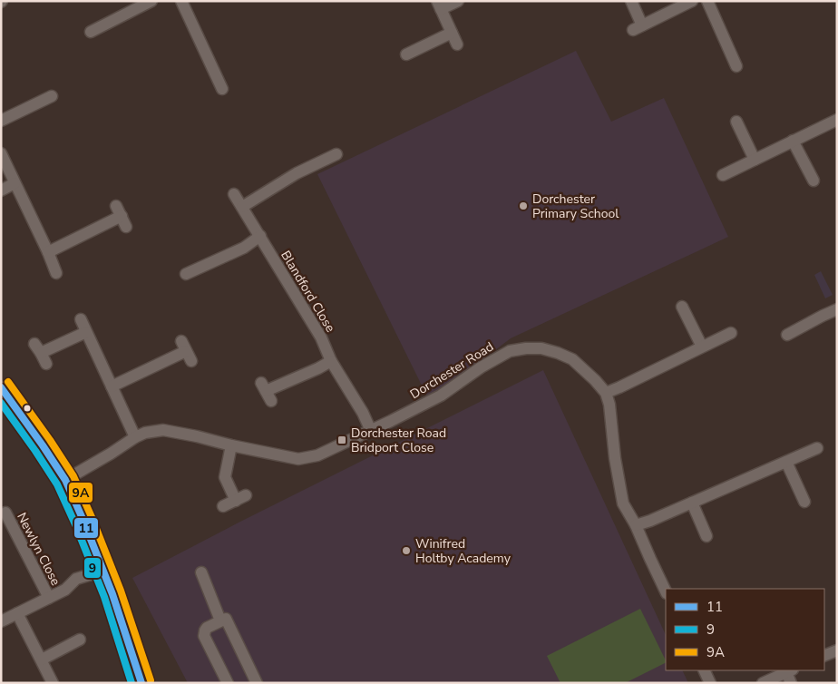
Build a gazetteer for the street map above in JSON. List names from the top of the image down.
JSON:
{
  "streets": {
    "street": ["Blandford Close", "Dorchester Road", "Newlyn Close"]
  },
  "crossings": [
    ["Blandford Close", "Dorchester Road"]
  ],
  "places": {
    "other": ["Dorchester Primary School", "Winifred Holtby Academy"],
    "transit": ["Dorchester Road Bridport Close"]
  },
  "lines": ["transit line 9A", "transit line 11", "transit line 9"],
  "legend": ["11", "9", "9A"]
}
